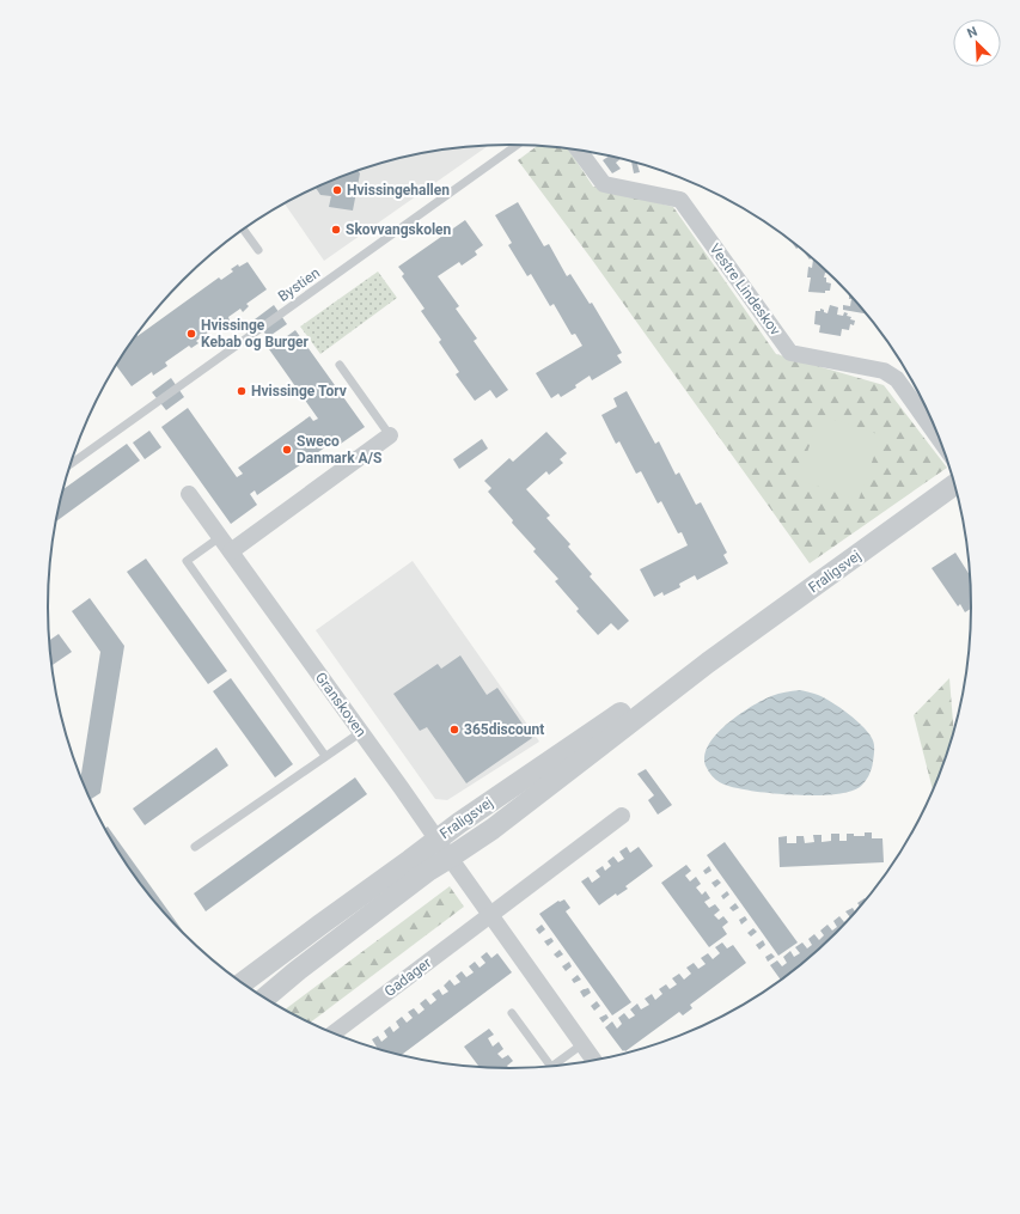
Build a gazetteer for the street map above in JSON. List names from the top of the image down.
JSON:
{
  "streets": {
    "street": [
      "Vestre Lindeskov",
      "Fraligsvej",
      "Granskoven",
      "Gadager"
    ],
    "lane": ["Bystien"]
  },
  "crossings": [
    ["Fraligsvej", "Granskoven"]
  ],
  "places": [
    "Hvissingehallen",
    "Skovvangskolen",
    "Hvissinge Kebab og Burger",
    "Hvissinge Torv",
    "Sweco Danmark A/S",
    "365discount"
  ],
  "north": "top left"
}
